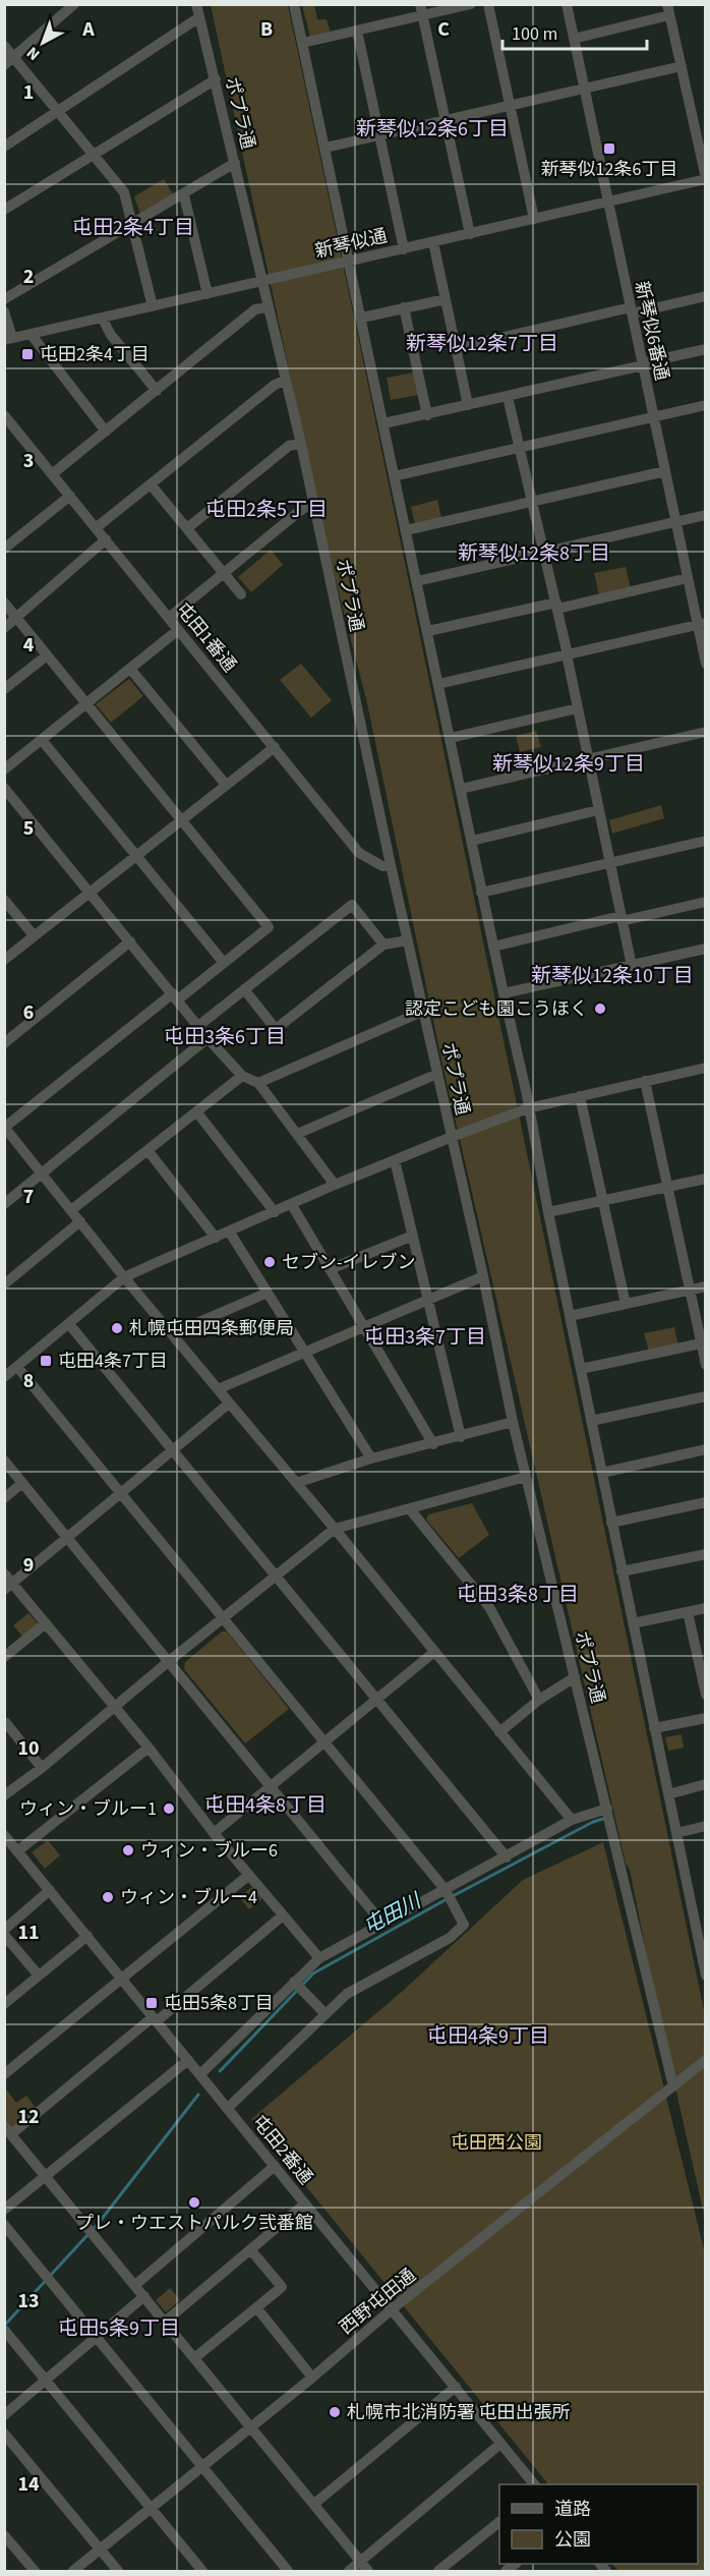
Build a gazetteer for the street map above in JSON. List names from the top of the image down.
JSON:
{
  "streets": {
    "street": [
      "ポプラ通",
      "新琴似通",
      "新琴似6番通",
      "屯田1番通",
      "屯田2番通",
      "西野屯田通"
    ]
  },
  "crossings": [
    ["ポプラ通", "新琴似通"],
    ["ポプラ通", "屯田1番通"],
    ["ポプラ通", "西野屯田通"],
    ["新琴似通", "新琴似6番通"],
    ["屯田2番通", "西野屯田通"]
  ],
  "districts": [
    "新琴似12条6丁目",
    "屯田2条4丁目",
    "新琴似12条7丁目",
    "屯田2条5丁目",
    "新琴似12条8丁目",
    "新琴似12条9丁目",
    "新琴似12条10丁目",
    "屯田3条6丁目",
    "屯田3条7丁目",
    "屯田3条8丁目",
    "屯田4条8丁目",
    "屯田4条9丁目",
    "屯田5条9丁目"
  ],
  "water": ["屯田川"],
  "parks": ["屯田西公園"],
  "places": {
    "transit": [
      "新琴似12条6丁目",
      "屯田2条4丁目",
      "屯田4条7丁目",
      "屯田5条8丁目"
    ],
    "other": [
      "認定こども園こうほく",
      "セブン-イレブン",
      "札幌屯田四条郵便局",
      "ウィン・ブルー1",
      "ウィン・ブルー6",
      "ウィン・ブルー4",
      "プレ・ウエストパルク弐番館",
      "札幌市北消防署 屯田出張所"
    ]
  },
  "legend": ["道路", "公園"],
  "scale_bar": "100 m",
  "north": "bottom left",
  "grid": {
    "columns": ["A", "B", "C"],
    "rows": [
      "1",
      "2",
      "3",
      "4",
      "5",
      "6",
      "7",
      "8",
      "9",
      "10",
      "11",
      "12",
      "13",
      "14"
    ]
  }
}
